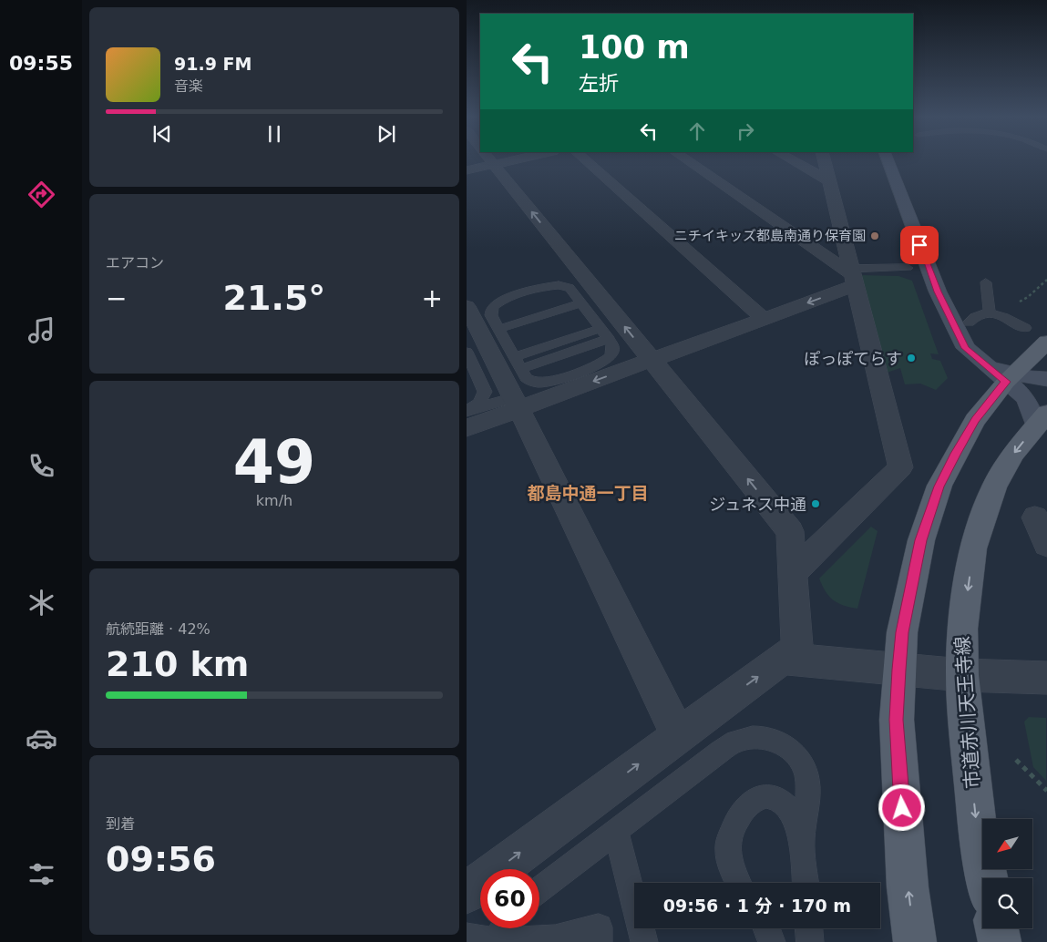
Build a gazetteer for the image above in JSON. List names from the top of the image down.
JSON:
{
  "streets": {
    "main road": ["市道赤川天王寺線"]
  },
  "districts": ["都島中通一丁目"],
  "places": ["ニチイキッズ都島南通り保育園", "ぽっぽてらす", "ジュネス中通"],
  "north": "bottom left",
  "page": {
    "tabs": "09:55",
    "turn": ["100 m", "左折"],
    "song": ["91.9 FM", "音楽"],
    "tile": [
      "エアコン",
      ["49", "km/h"],
      ["航続距離 · 42%", "210 km"],
      ["到着", "09:56"]
    ],
    "heat": ["−", "21.5°", "+"],
    "limit": "60",
    "trip": "09:56 · 1 分 · 170 m"
  }
}
